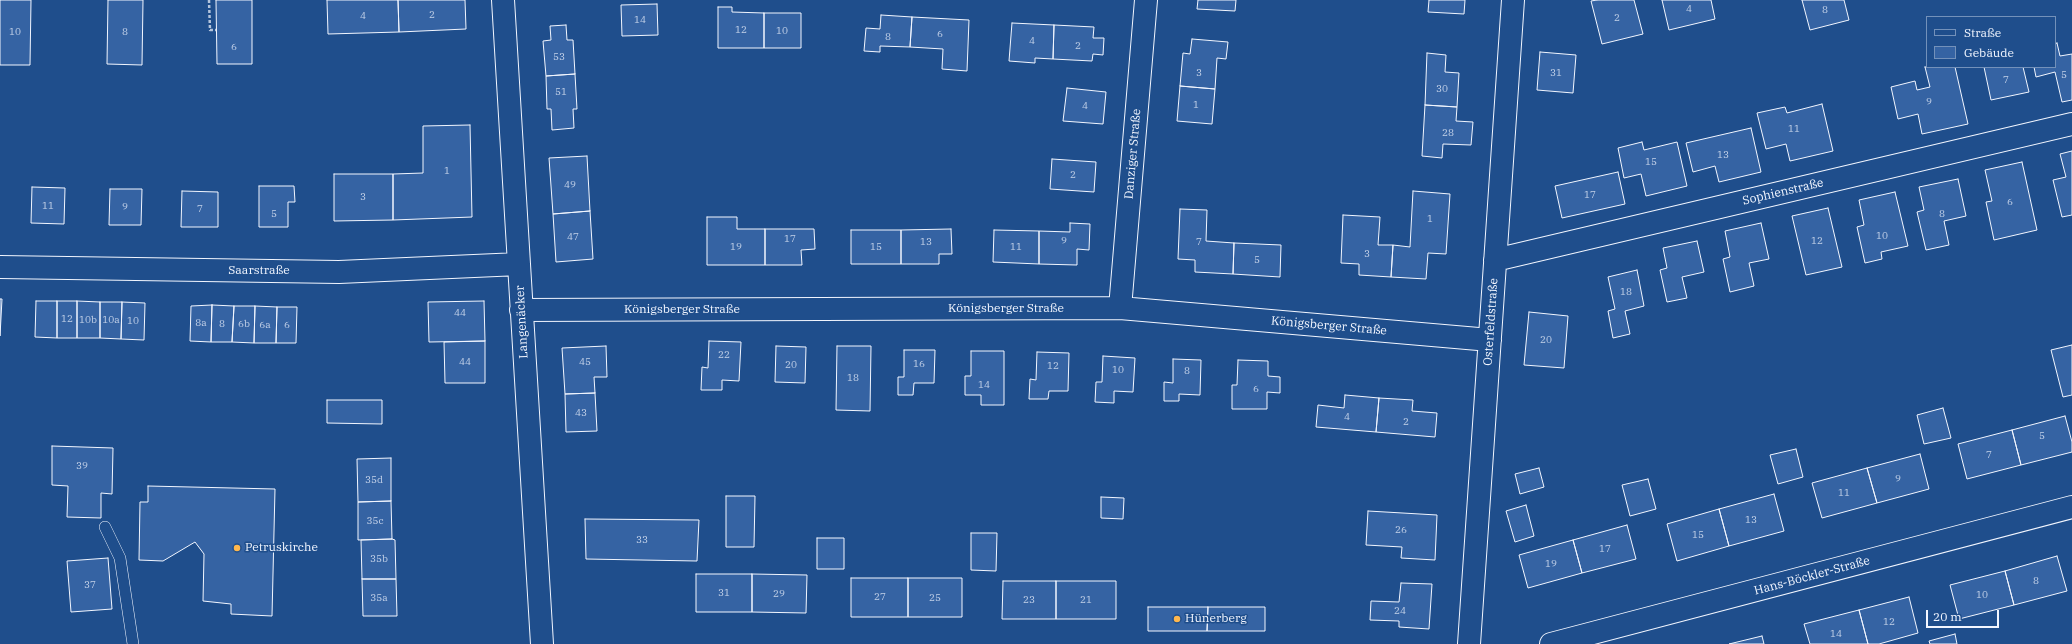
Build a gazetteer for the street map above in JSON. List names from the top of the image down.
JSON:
{
  "streets": {
    "street": [
      "Danziger Straße",
      "Sophienstraße",
      "Saarstraße",
      "Königsberger Straße",
      "Langenäcker",
      "Osterfeldstraße",
      "Hans-Böckler-Straße"
    ]
  },
  "crossings": [
    ["Danziger Straße", "Königsberger Straße"],
    ["Sophienstraße", "Osterfeldstraße"],
    ["Saarstraße", "Langenäcker"],
    ["Königsberger Straße", "Langenäcker"],
    ["Königsberger Straße", "Osterfeldstraße"]
  ],
  "places": ["Petruskirche", "Hünerberg"],
  "house_numbers": [
    "4",
    "8",
    "2",
    "4",
    "2",
    "14",
    "12",
    "10",
    "10",
    "8",
    "6",
    "8",
    "4",
    "2",
    "6",
    "53",
    "3",
    "31",
    "5",
    "7",
    "30",
    "51",
    "9",
    "1",
    "4",
    "11",
    "28",
    "13",
    "15",
    "1",
    "2",
    "49",
    "17",
    "3",
    "6",
    "11",
    "9",
    "7",
    "5",
    "8",
    "1",
    "10",
    "47",
    "17",
    "9",
    "12",
    "13",
    "7",
    "19",
    "15",
    "11",
    "3",
    "5",
    "18",
    "44",
    "12",
    "10b",
    "10a",
    "10",
    "8a",
    "8",
    "6b",
    "6a",
    "6",
    "20",
    "22",
    "44",
    "45",
    "16",
    "20",
    "12",
    "10",
    "8",
    "18",
    "14",
    "6",
    "43",
    "4",
    "2",
    "5",
    "7",
    "39",
    "9",
    "35d",
    "11",
    "13",
    "35c",
    "26",
    "15",
    "33",
    "17",
    "35b",
    "19",
    "8",
    "37",
    "31",
    "29",
    "10",
    "27",
    "35a",
    "25",
    "23",
    "21",
    "24",
    "12",
    "14"
  ],
  "legend": ["Straße", "Gebäude"],
  "scale_bar": "20 m"
}
